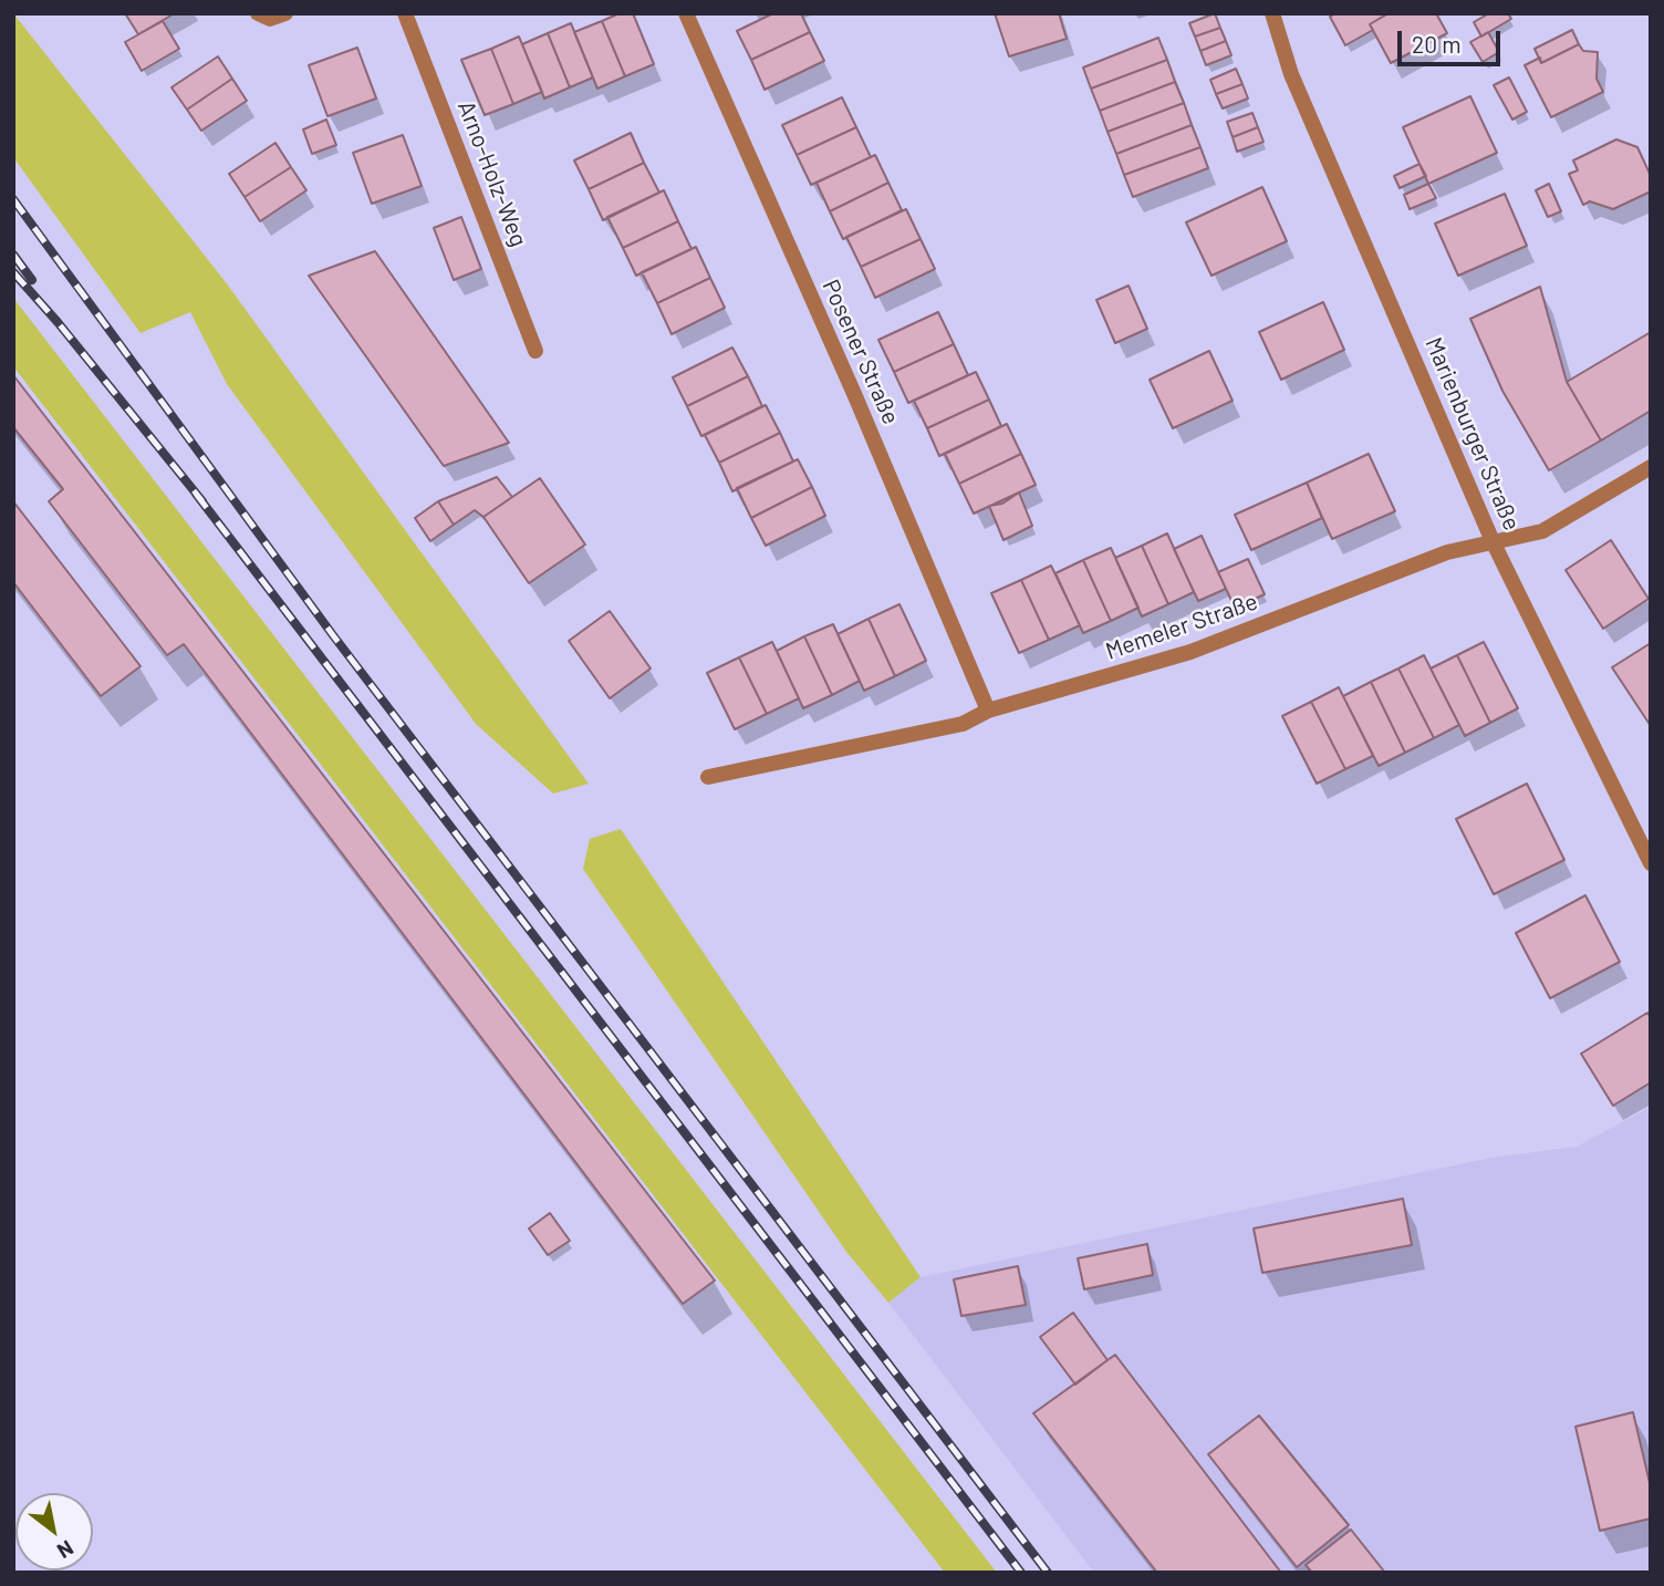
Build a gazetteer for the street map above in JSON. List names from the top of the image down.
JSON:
{
  "streets": {
    "street": [
      "Arno-Holz-Weg",
      "Posener Straße",
      "Marienburger Straße",
      "Memeler Straße"
    ]
  },
  "crossings": [
    ["Posener Straße", "Memeler Straße"],
    ["Marienburger Straße", "Memeler Straße"]
  ],
  "scale_bar": "20 m",
  "north": "bottom right"
}
